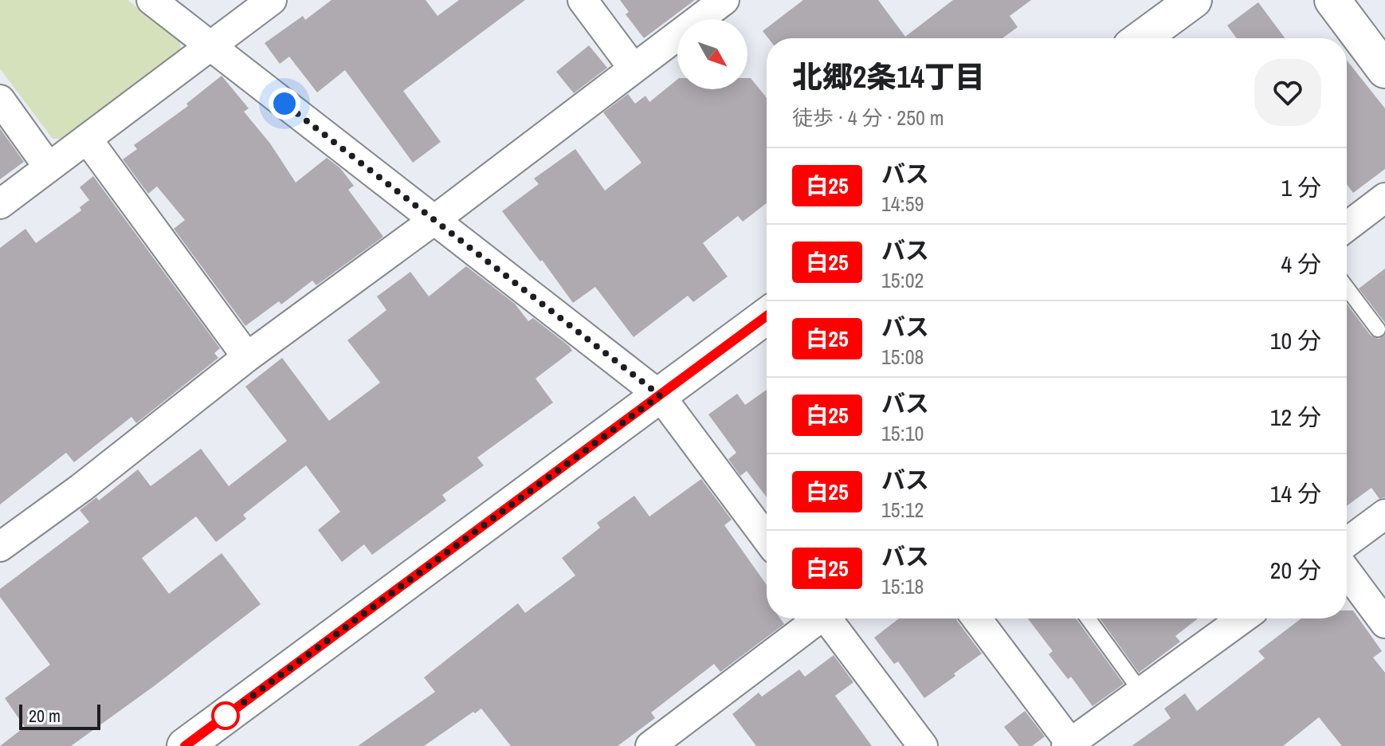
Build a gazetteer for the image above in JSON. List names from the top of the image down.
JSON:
{
  "lines": ["bus line 白25"],
  "scale_bar": "20 m",
  "north": "bottom right",
  "page": {
    "heading": ["北郷2条14丁目", "徒歩 · 4 分 · 250 m"],
    "list": [
      {
        "mark": "白25",
        "name": "バス",
        "note": "14:59",
        "value": "1 分"
      },
      {
        "mark": "白25",
        "name": "バス",
        "note": "15:02",
        "value": "4 分"
      },
      {
        "mark": "白25",
        "name": "バス",
        "note": "15:08",
        "value": "10 分"
      },
      {
        "mark": "白25",
        "name": "バス",
        "note": "15:10",
        "value": "12 分"
      },
      {
        "mark": "白25",
        "name": "バス",
        "note": "15:12",
        "value": "14 分"
      },
      {
        "mark": "白25",
        "name": "バス",
        "note": "15:18",
        "value": "20 分"
      }
    ],
    "scale": "20 m"
  }
}
